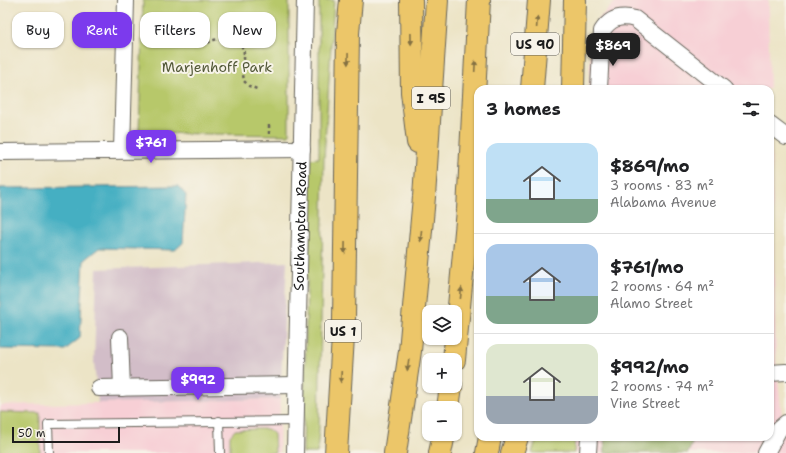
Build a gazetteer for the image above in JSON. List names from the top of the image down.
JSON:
{
  "streets": {
    "highway": ["US 90", "I 95", "US 1"],
    "street": ["Southampton Road"]
  },
  "parks": ["Marjenhoff Park"],
  "scale_bar": "50 m",
  "page": {
    "chip": [
      "Buy",
      "Rent",
      "Filters",
      "New"
    ],
    "price": ["$869", "$761", "$992"],
    "heading": "3 homes",
    "list": [
      {
        "name": "$869/mo",
        "note": "3 rooms · 83 m² · Alabama Avenue"
      },
      {
        "name": "$761/mo",
        "note": "2 rooms · 64 m² · Alamo Street"
      },
      {
        "name": "$992/mo",
        "note": "2 rooms · 74 m² · Vine Street"
      }
    ],
    "map_buttons": ["+", "−"],
    "scale": "50 m"
  }
}
